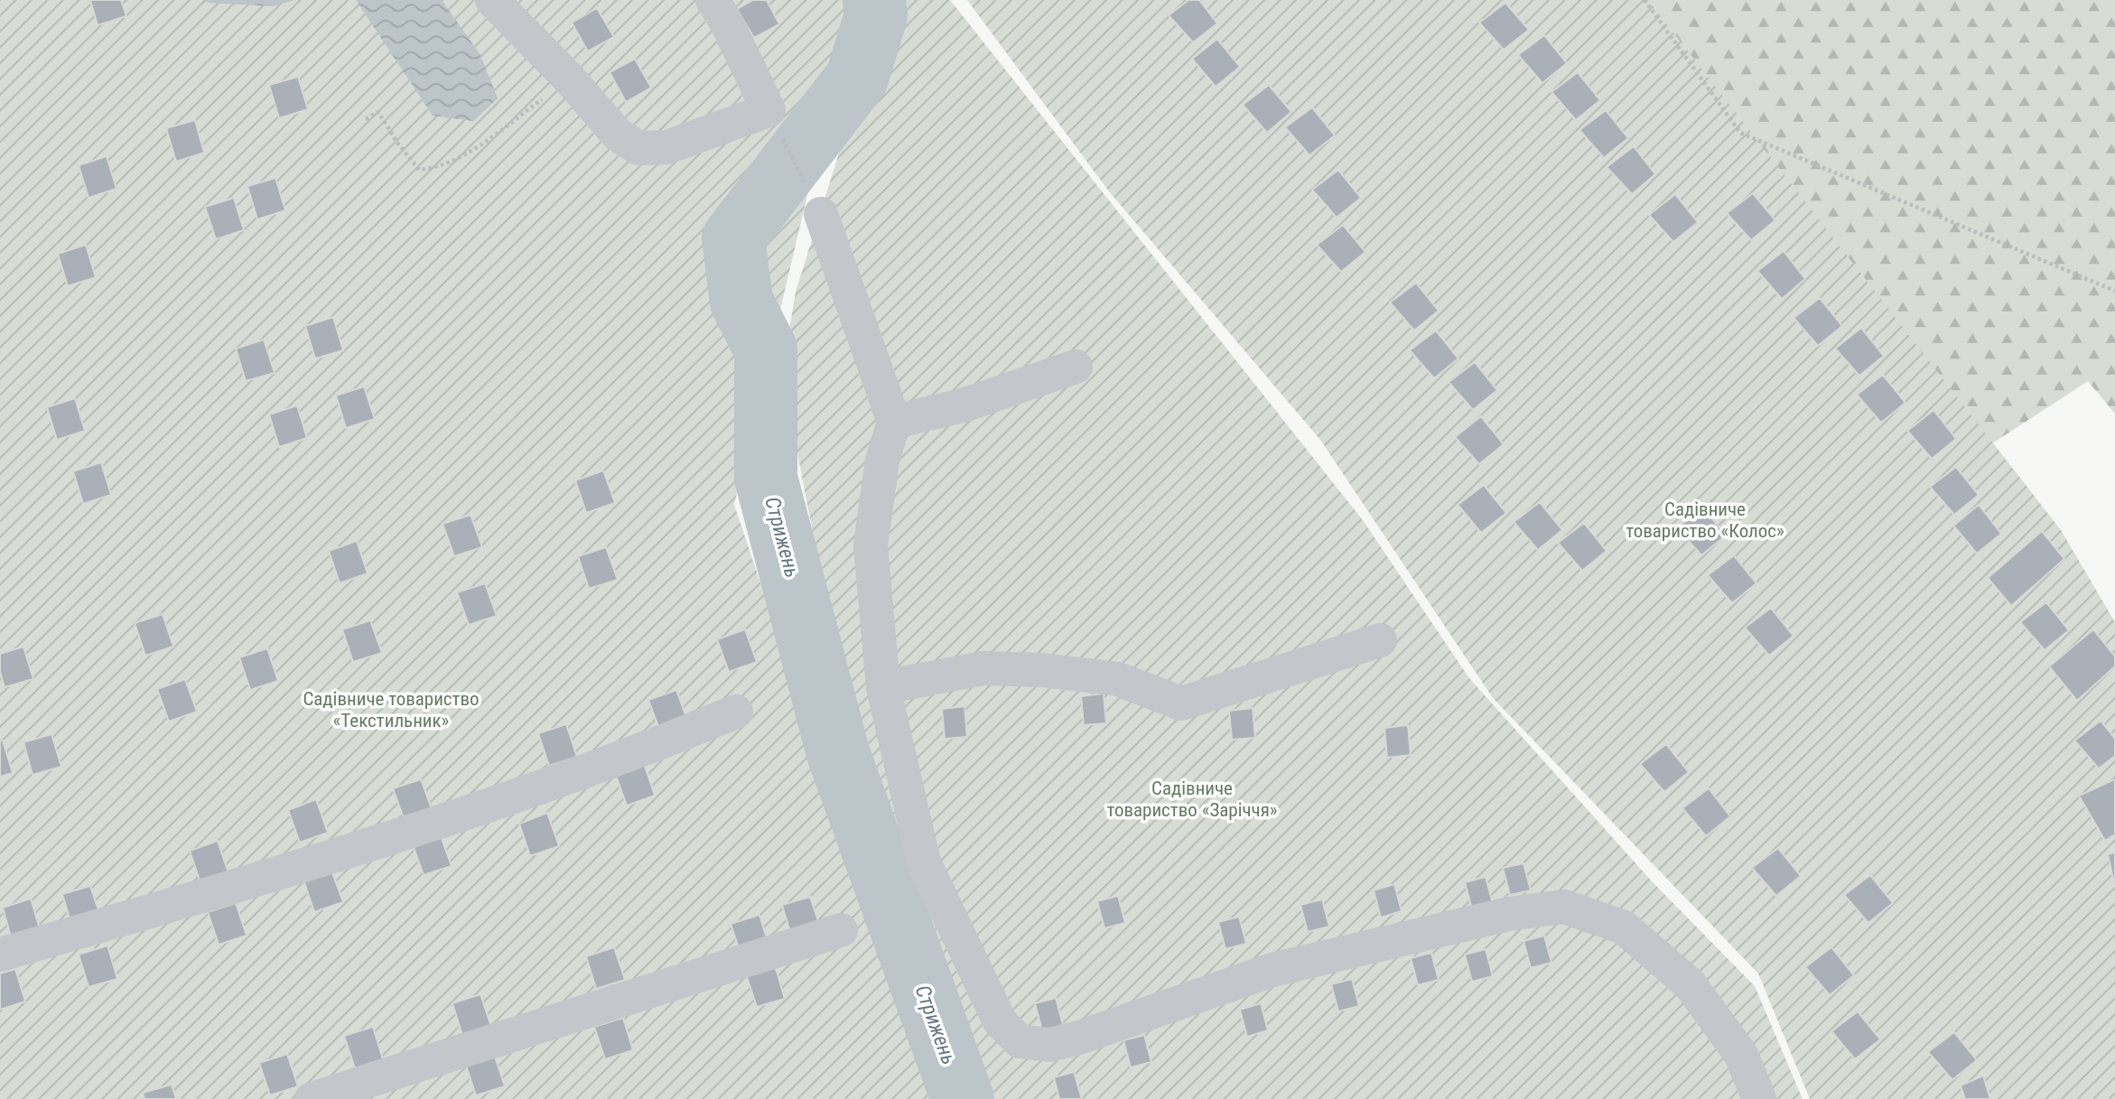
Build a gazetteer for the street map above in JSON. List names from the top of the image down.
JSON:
{
  "water": ["Стрижень"],
  "parks": ["Садівниче товариство «Колос»", "Садівниче товариство «Текстильник»", "Садівниче товариство «Заріччя»"]
}
